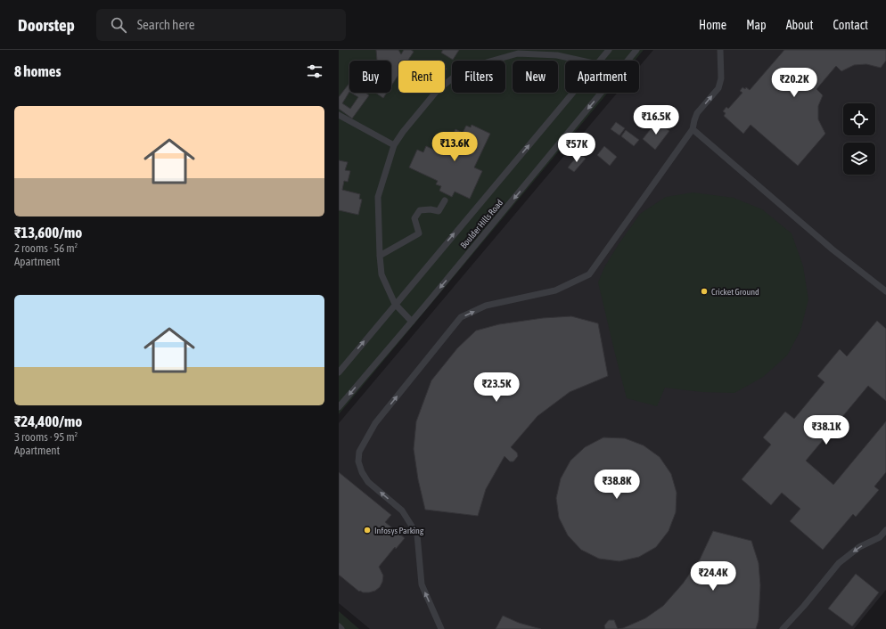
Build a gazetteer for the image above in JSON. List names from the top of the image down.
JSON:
{
  "streets": {
    "lane": ["Boulder Hills Road"]
  },
  "places": ["Cricket Ground", "Infosys Parking"],
  "page": {
    "header": "Doorstep",
    "search": "Search here",
    "nav": [
      "Home",
      "Map",
      "About",
      "Contact"
    ],
    "heading": "8 homes",
    "chip": [
      "Buy",
      "Rent",
      "Filters",
      "New",
      "Apartment"
    ],
    "price": [
      "₹20.2K",
      "₹16.5K",
      "₹13.6K",
      "₹57K",
      "₹23.5K",
      "₹38.1K",
      "₹38.8K",
      "₹24.4K"
    ],
    "list": [
      {
        "name": "₹13,600/mo",
        "note": "2 rooms · 56 m² · Apartment"
      },
      {
        "name": "₹24,400/mo",
        "note": "3 rooms · 95 m² · Apartment"
      }
    ]
  }
}
